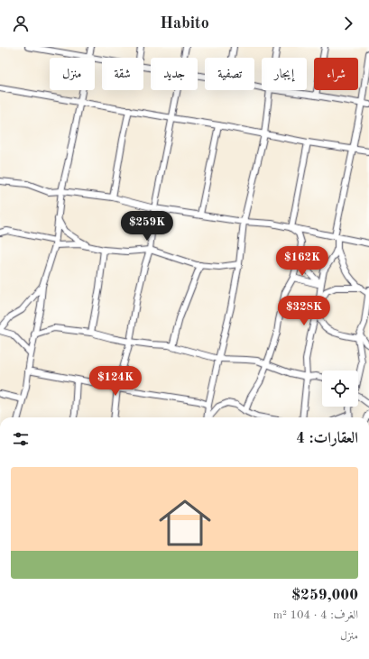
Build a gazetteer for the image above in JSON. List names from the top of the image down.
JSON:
{
  "page": {
    "header": "Habito",
    "chip": [
      "شراء",
      "إيجار",
      "تصفية",
      "جديد",
      "شقة",
      "منزل"
    ],
    "price": [
      "$259K",
      "$162K",
      "$328K",
      "$124K"
    ],
    "heading": "العقارات: 4",
    "list": [
      {
        "name": "$259,000",
        "note": "الغرف: 4 · 104 m² · منزل"
      }
    ]
  }
}
